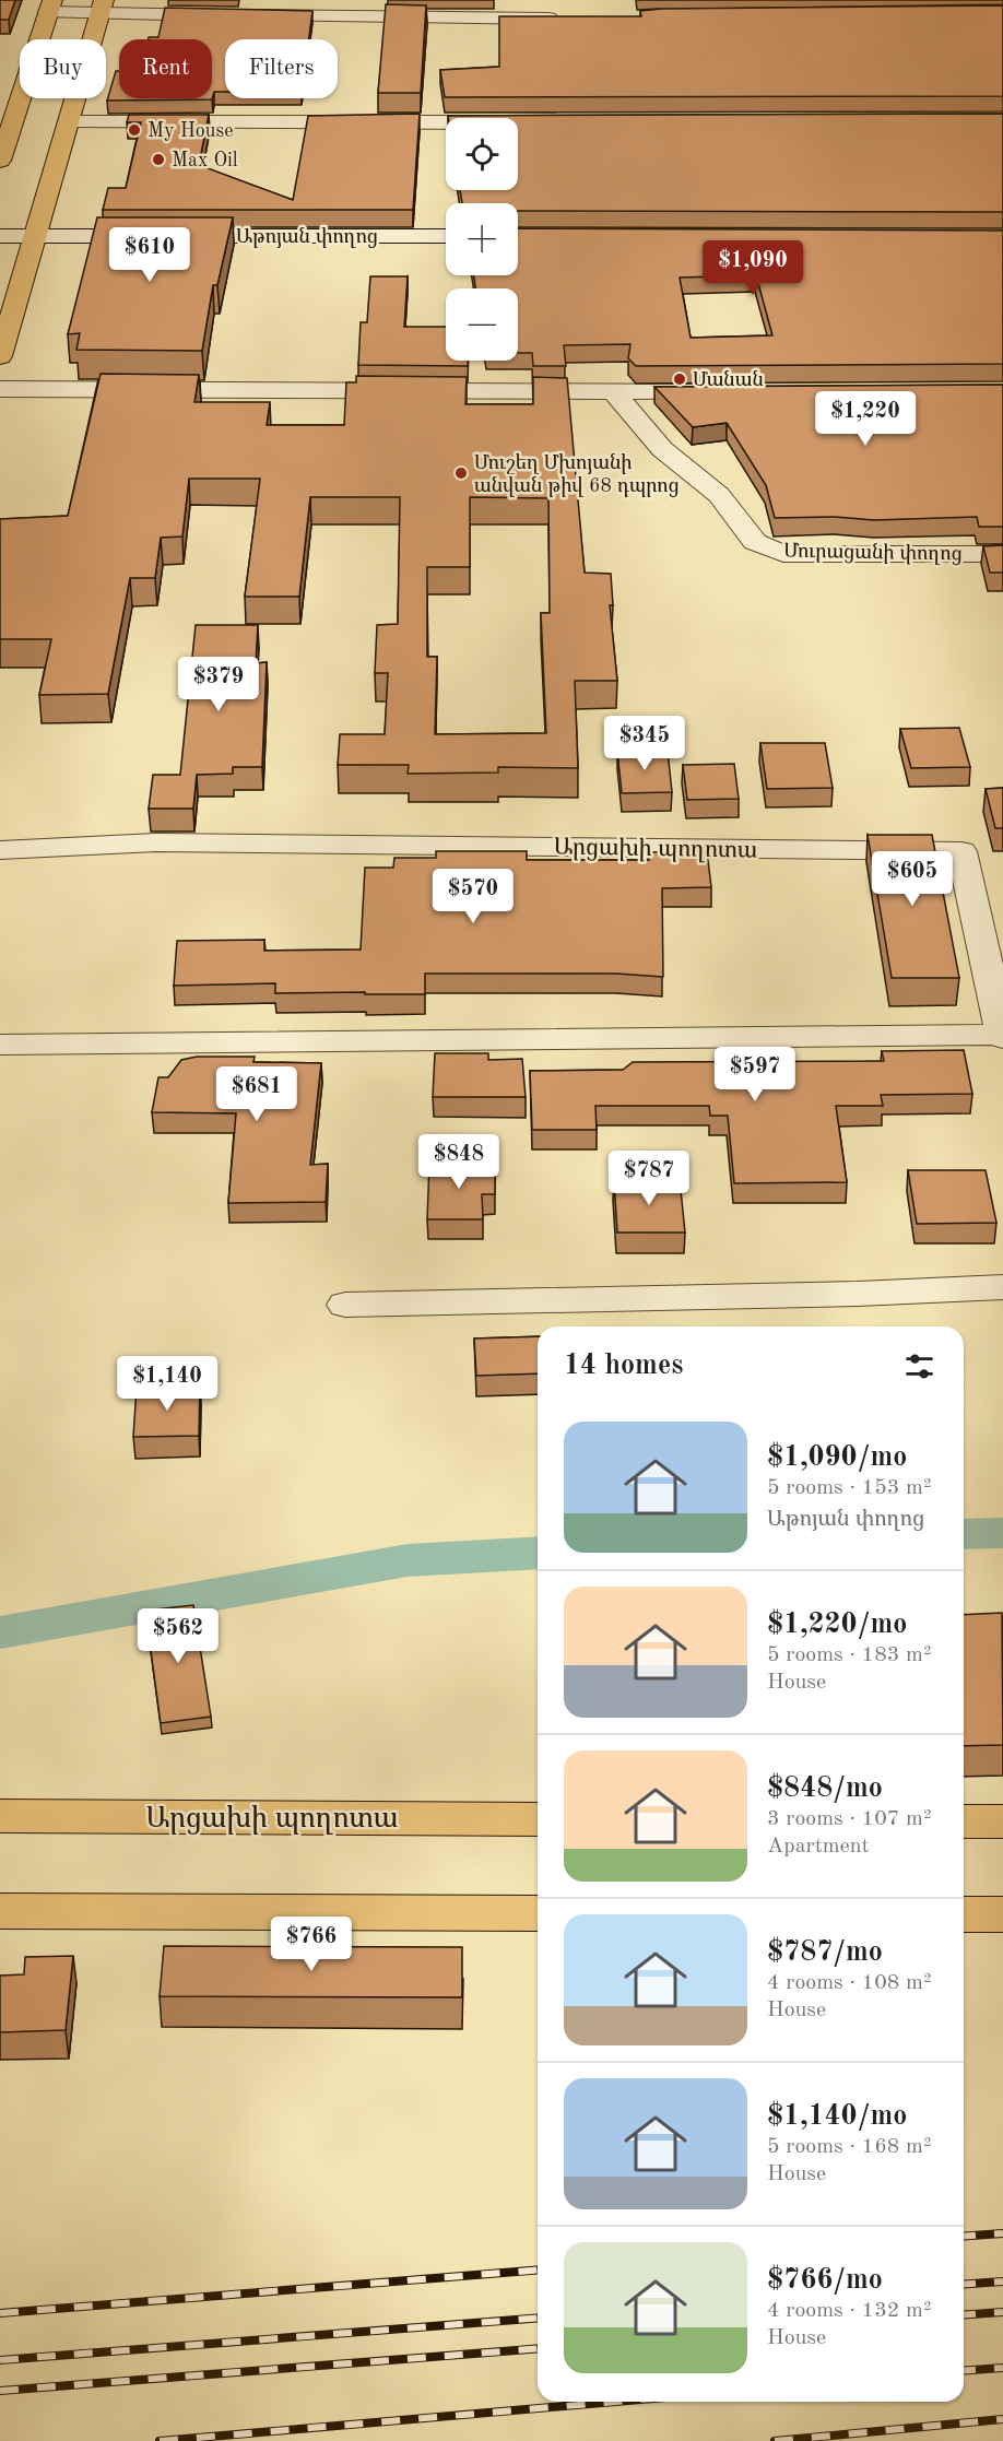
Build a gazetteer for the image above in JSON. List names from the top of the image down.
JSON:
{
  "streets": {
    "main road": ["Արցախի պողոտա"],
    "street": ["Աթոյան փողոց", "Մուրացանի փողոց"]
  },
  "places": [
    "My House",
    "Max Oil",
    "Մանան",
    "Մուշեղ Մխոյանի անվան թիվ 68 դպրոց"
  ],
  "page": {
    "chip": ["Buy", "Rent", "Filters"],
    "map_buttons": ["+", "−"],
    "price": [
      "$610",
      "$1,090",
      "$1,220",
      "$379",
      "$345",
      "$605",
      "$570",
      "$597",
      "$681",
      "$848",
      "$787",
      "$1,140",
      "$562",
      "$766"
    ],
    "heading": "14 homes",
    "list": [
      {
        "name": "$1,090/mo",
        "note": "5 rooms · 153 m² · Աթոյան փողոց"
      },
      {
        "name": "$1,220/mo",
        "note": "5 rooms · 183 m² · House"
      },
      {
        "name": "$848/mo",
        "note": "3 rooms · 107 m² · Apartment"
      },
      {
        "name": "$787/mo",
        "note": "4 rooms · 108 m² · House"
      },
      {
        "name": "$1,140/mo",
        "note": "5 rooms · 168 m² · House"
      },
      {
        "name": "$766/mo",
        "note": "4 rooms · 132 m² · House"
      }
    ]
  }
}
